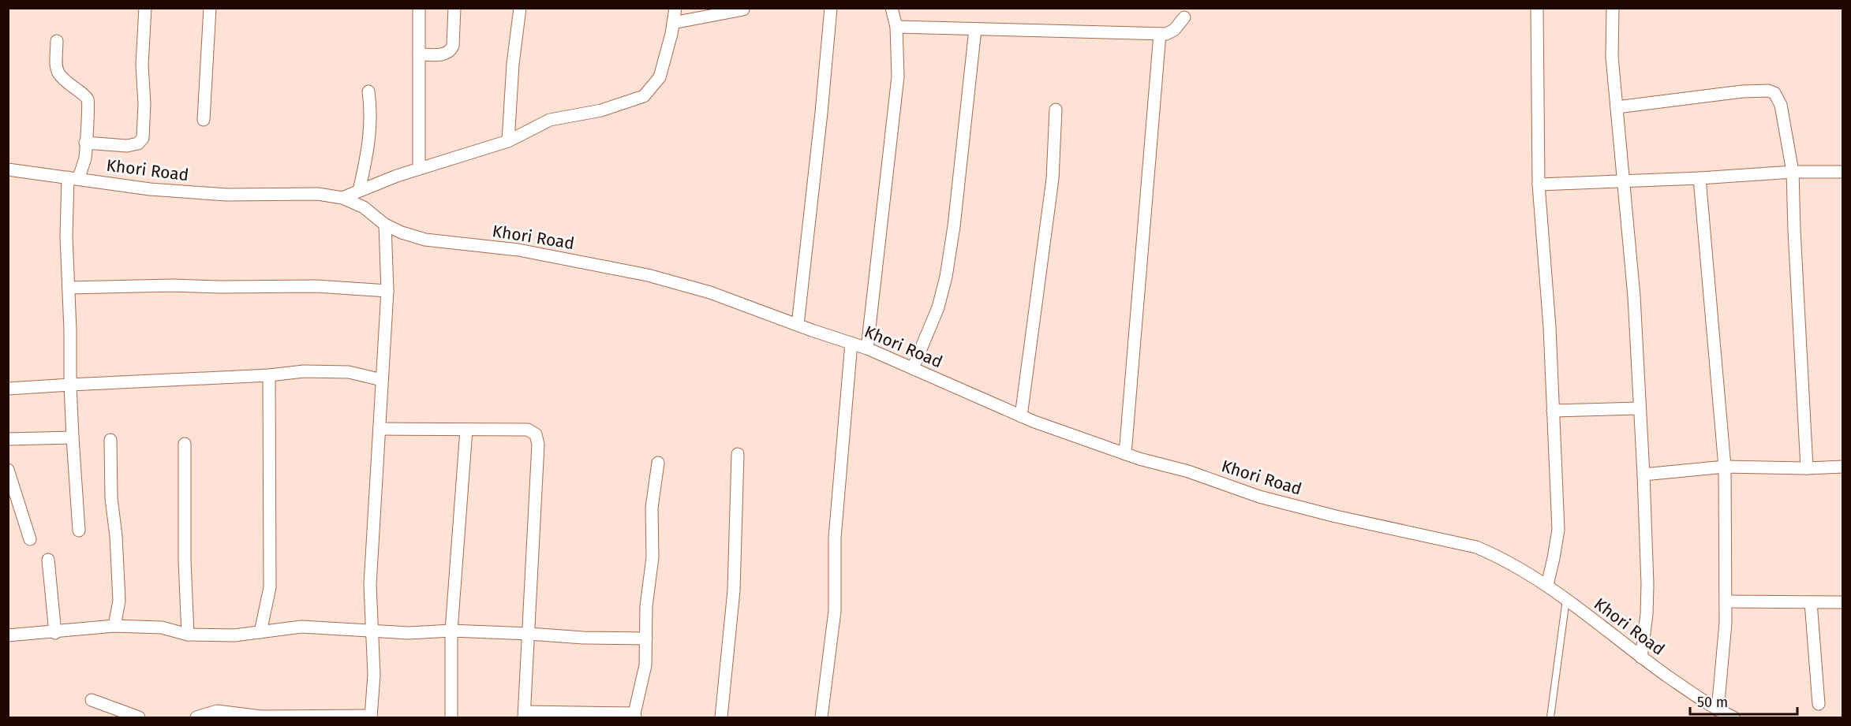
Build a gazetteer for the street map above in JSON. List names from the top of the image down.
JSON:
{
  "streets": {
    "street": ["Khori Road"]
  },
  "scale_bar": "50 m"
}
